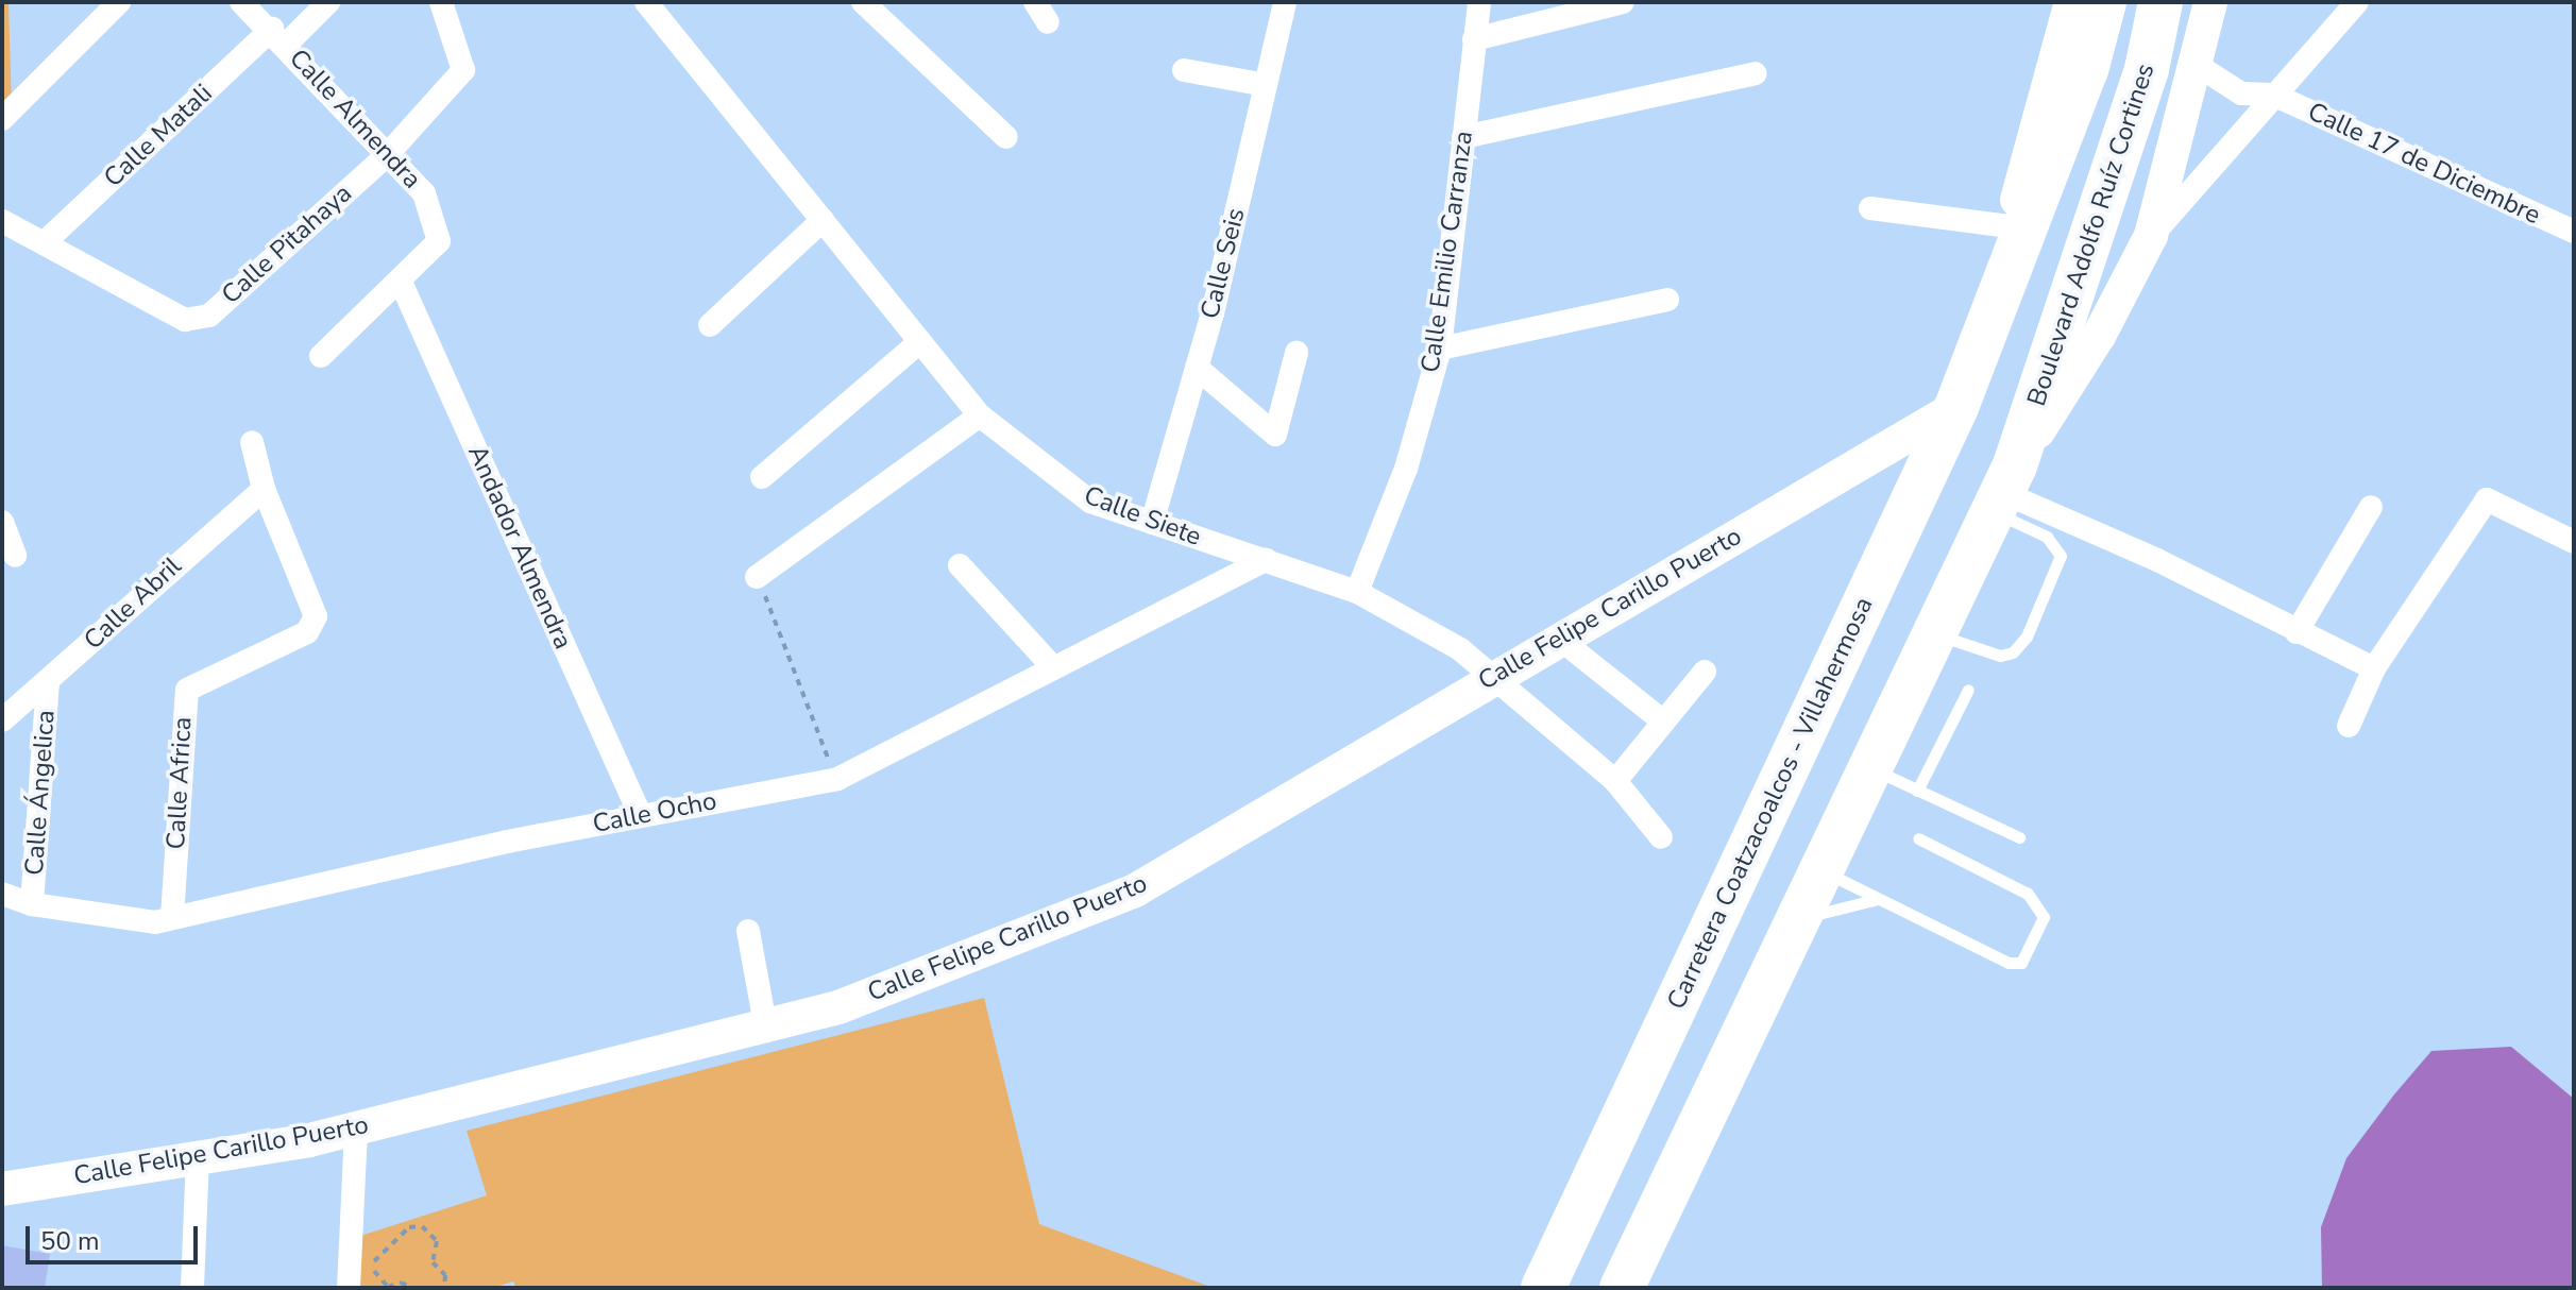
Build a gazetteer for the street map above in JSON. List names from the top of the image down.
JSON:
{
  "streets": {
    "highway": ["Boulevard Adolfo Ruíz Cortines", "Carretera Coatzacoalcos - Villahermosa"],
    "street": [
      "Calle Almendra",
      "Calle Matali",
      "Calle 17 de Diciembre",
      "Calle Pitahaya",
      "Calle Emilio Carranza",
      "Calle Seis",
      "Calle Siete",
      "Andador Almendra",
      "Calle Abril",
      "Calle Felipe Carillo Puerto",
      "Calle Africa",
      "Calle Ángelica",
      "Calle Ocho"
    ]
  },
  "crossings": [
    ["Calle Almendra", "Calle Matali"],
    ["Calle Almendra", "Calle Pitahaya"],
    ["Calle Almendra", "Andador Almendra"],
    ["Calle Matali", "Calle Pitahaya"],
    ["Calle Emilio Carranza", "Calle Siete"],
    ["Calle Seis", "Calle Siete"],
    ["Calle Siete", "Calle Felipe Carillo Puerto"],
    ["Calle Siete", "Calle Ocho"],
    ["Andador Almendra", "Calle Ocho"],
    ["Calle Abril", "Calle Africa"],
    ["Calle Abril", "Calle Ángelica"],
    ["Calle Felipe Carillo Puerto", "Carretera Coatzacoalcos - Villahermosa"],
    ["Calle Africa", "Calle Ocho"],
    ["Calle Ángelica", "Calle Ocho"]
  ],
  "scale_bar": "50 m"
}
